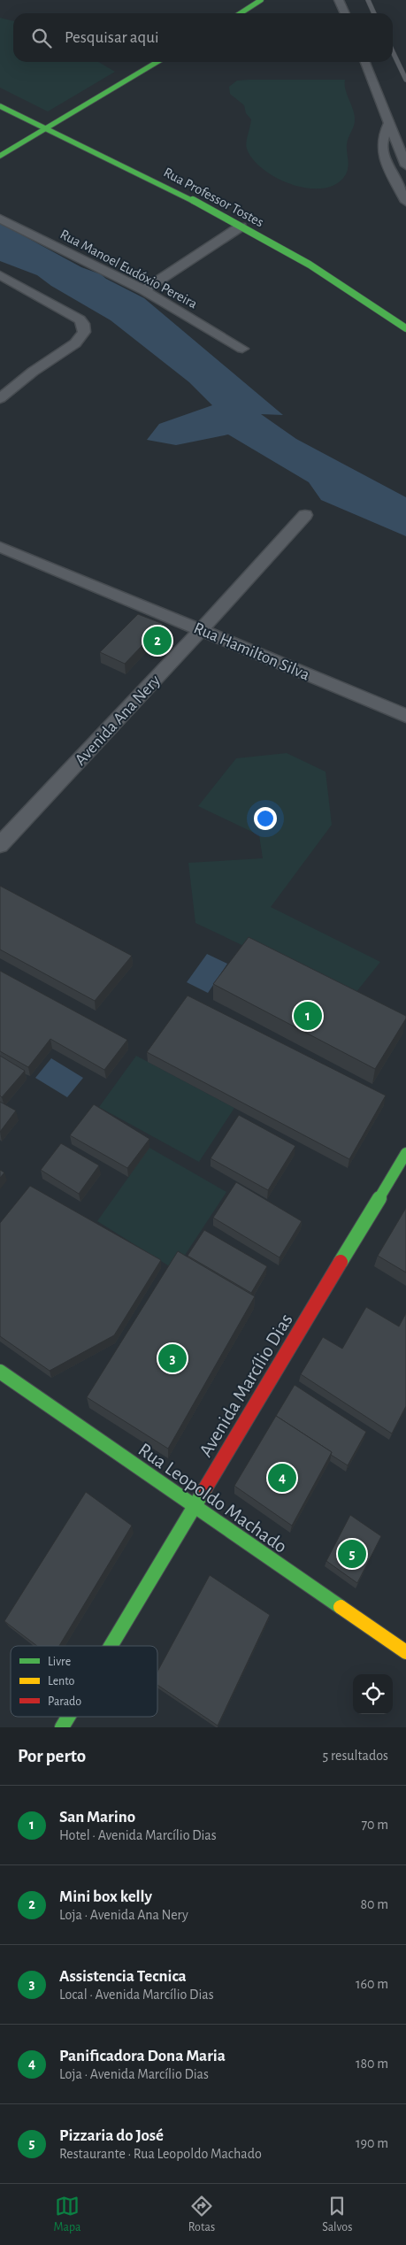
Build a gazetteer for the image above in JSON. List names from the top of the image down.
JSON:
{
  "streets": {
    "street": [
      "Rua Professor Tostes",
      "Rua Manoel Eudóxio Pereira",
      "Rua Hamilton Silva",
      "Avenida Ana Nery",
      "Avenida Marcílio Dias",
      "Rua Leopoldo Machado"
    ]
  },
  "crossings": [
    ["Rua Hamilton Silva", "Avenida Ana Nery"],
    ["Avenida Marcílio Dias", "Rua Leopoldo Machado"]
  ],
  "legend": ["Livre", "Lento", "Parado"],
  "page": {
    "search": "Pesquisar aqui",
    "pins": [
      "2",
      "1",
      "3",
      "4",
      "5"
    ],
    "heading": ["Por perto", "5 resultados"],
    "list": [
      {
        "mark": "1",
        "name": "San Marino",
        "note": "Hotel · Avenida Marcílio Dias",
        "value": "70 m"
      },
      {
        "mark": "2",
        "name": "Mini box kelly",
        "note": "Loja · Avenida Ana Nery",
        "value": "80 m"
      },
      {
        "mark": "3",
        "name": "Assistencia Tecnica",
        "note": "Local · Avenida Marcílio Dias",
        "value": "160 m"
      },
      {
        "mark": "4",
        "name": "Panificadora Dona Maria",
        "note": "Loja · Avenida Marcílio Dias",
        "value": "180 m"
      },
      {
        "mark": "5",
        "name": "Pizzaria do José",
        "note": "Restaurante · Rua Leopoldo Machado",
        "value": "190 m"
      }
    ],
    "nav": ["Mapa", "Rotas", "Salvos"]
  }
}
